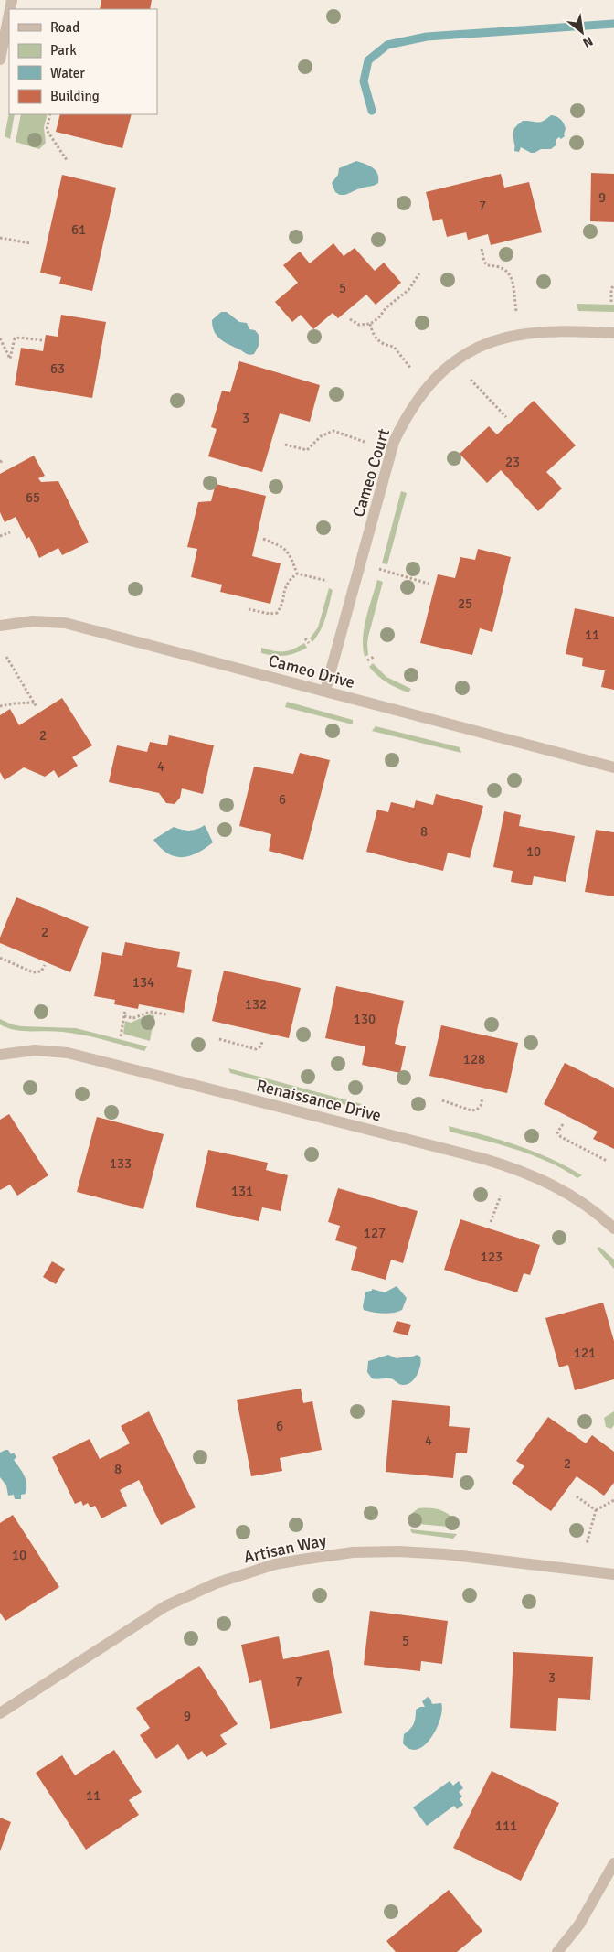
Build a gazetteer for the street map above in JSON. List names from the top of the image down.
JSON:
{
  "streets": {
    "street": [
      "Cameo Court",
      "Cameo Drive",
      "Renaissance Drive",
      "Artisan Way"
    ]
  },
  "crossings": [
    ["Cameo Court", "Cameo Drive"]
  ],
  "house_numbers": [
    "9",
    "7",
    "61",
    "5",
    "63",
    "3",
    "23",
    "65",
    "25",
    "11",
    "2",
    "4",
    "6",
    "8",
    "10",
    "2",
    "134",
    "132",
    "130",
    "128",
    "133",
    "131",
    "127",
    "123",
    "121",
    "6",
    "4",
    "2",
    "8",
    "10",
    "5",
    "3",
    "7",
    "9",
    "11",
    "111"
  ],
  "legend": [
    "Road",
    "Park",
    "Water",
    "Building"
  ],
  "north": "bottom right"
}
